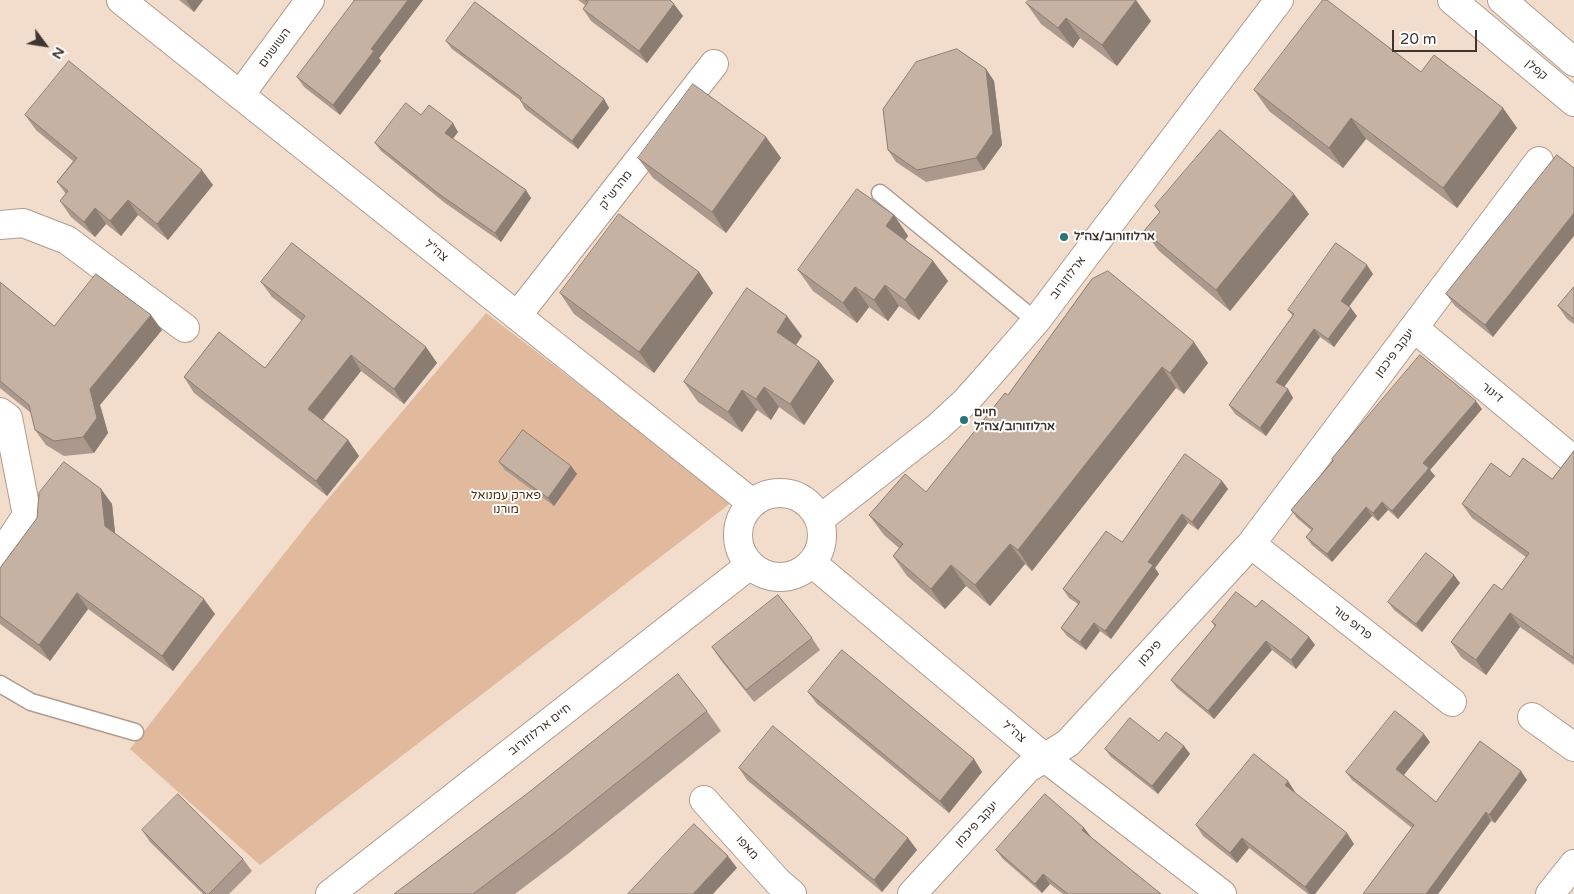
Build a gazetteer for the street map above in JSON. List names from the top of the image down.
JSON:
{
  "streets": {
    "street": [
      "השושנים",
      "קפלן",
      "מהרש\"ק",
      "צה\"ל",
      "ארלוזורוב",
      "יעקב פיכמן",
      "דינור",
      "פרופ טור",
      "פיכמן",
      "חיים ארלוזורוב",
      "מאפו"
    ]
  },
  "crossings": [
    ["השושנים", "צה\"ל"],
    ["מהרש\"ק", "צה\"ל"],
    ["צה\"ל", "ארלוזורוב"],
    ["צה\"ל", "יעקב פיכמן"],
    ["צה\"ל", "פיכמן"],
    ["צה\"ל", "חיים ארלוזורוב"],
    ["ארלוזורוב", "חיים ארלוזורוב"],
    ["יעקב פיכמן", "דינור"],
    ["יעקב פיכמן", "פרופ טור"],
    ["יעקב פיכמן", "פיכמן"],
    ["פרופ טור", "פיכמן"]
  ],
  "parks": ["פארק עמנואל מורנו"],
  "places": ["ארלוזורוב/צה״ל", "חיים ארלוזורוב/צה״ל"],
  "scale_bar": "20 m",
  "north": "bottom right"
}
